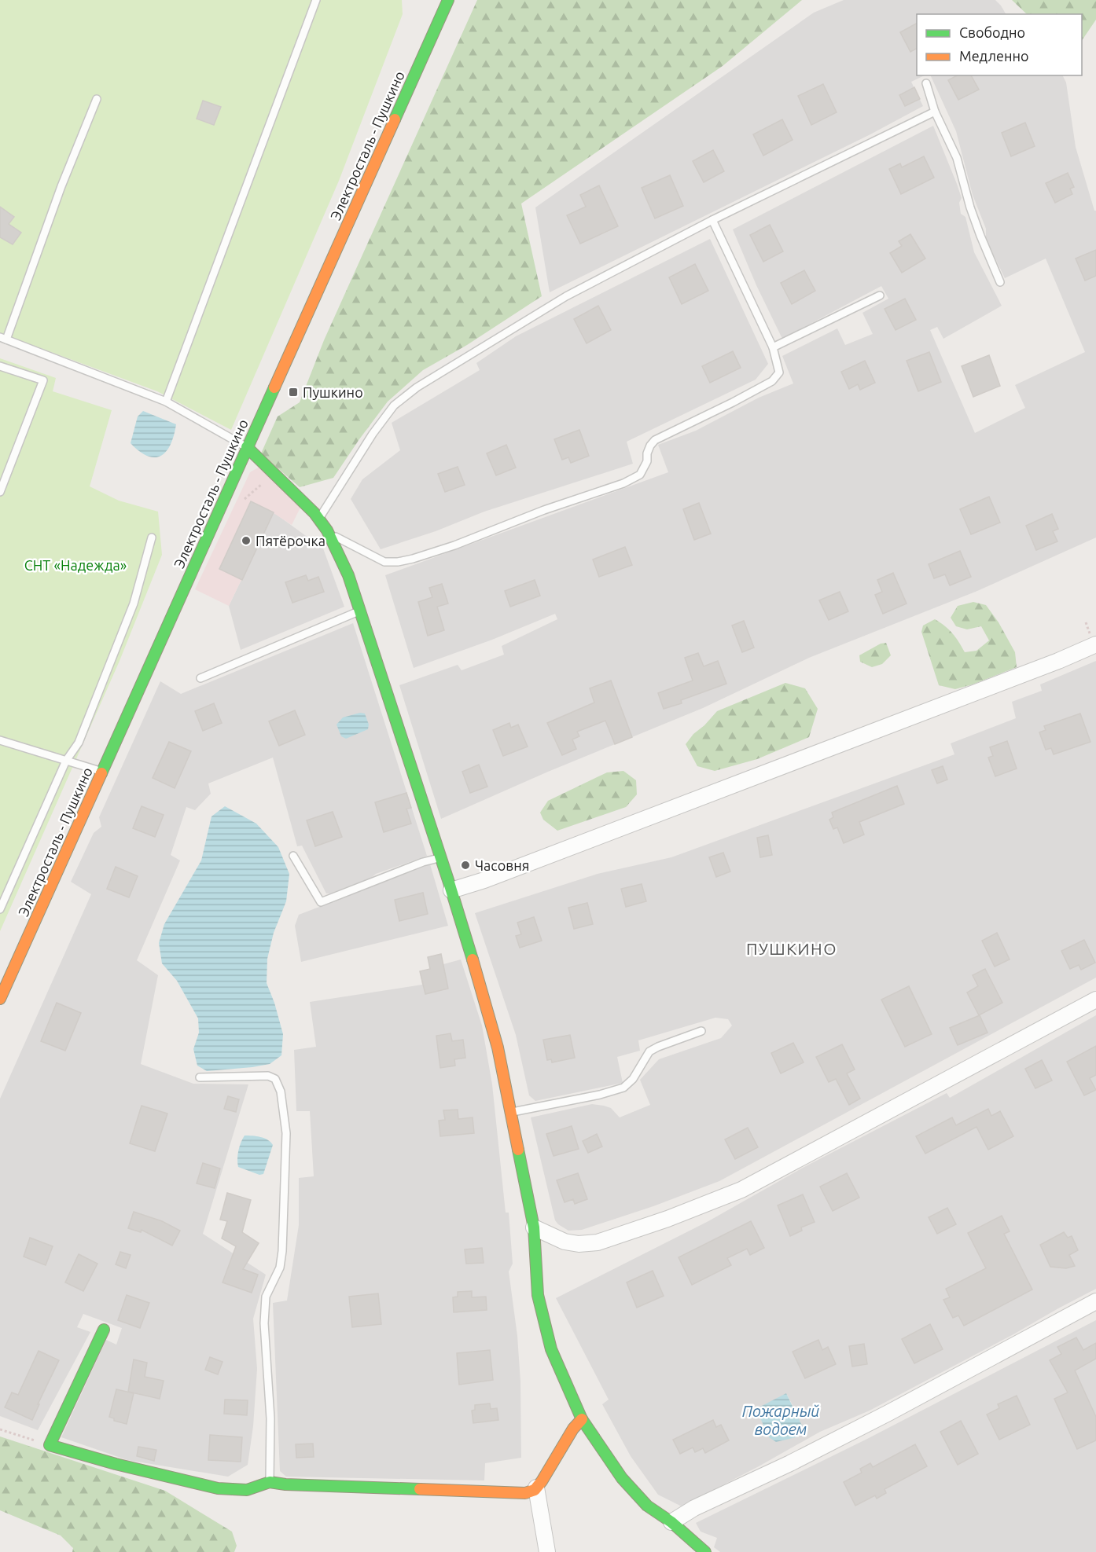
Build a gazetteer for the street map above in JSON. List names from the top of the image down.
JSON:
{
  "streets": {
    "street": ["Электросталь - Пушкино"]
  },
  "districts": ["ПУШКИНО"],
  "water": ["Пожарный водоем"],
  "parks": ["СНТ «Надежда»"],
  "places": {
    "transit": ["Пушкино"],
    "other": ["Пятёрочка", "Часовня"]
  },
  "legend": ["Свободно", "Медленно"]
}
